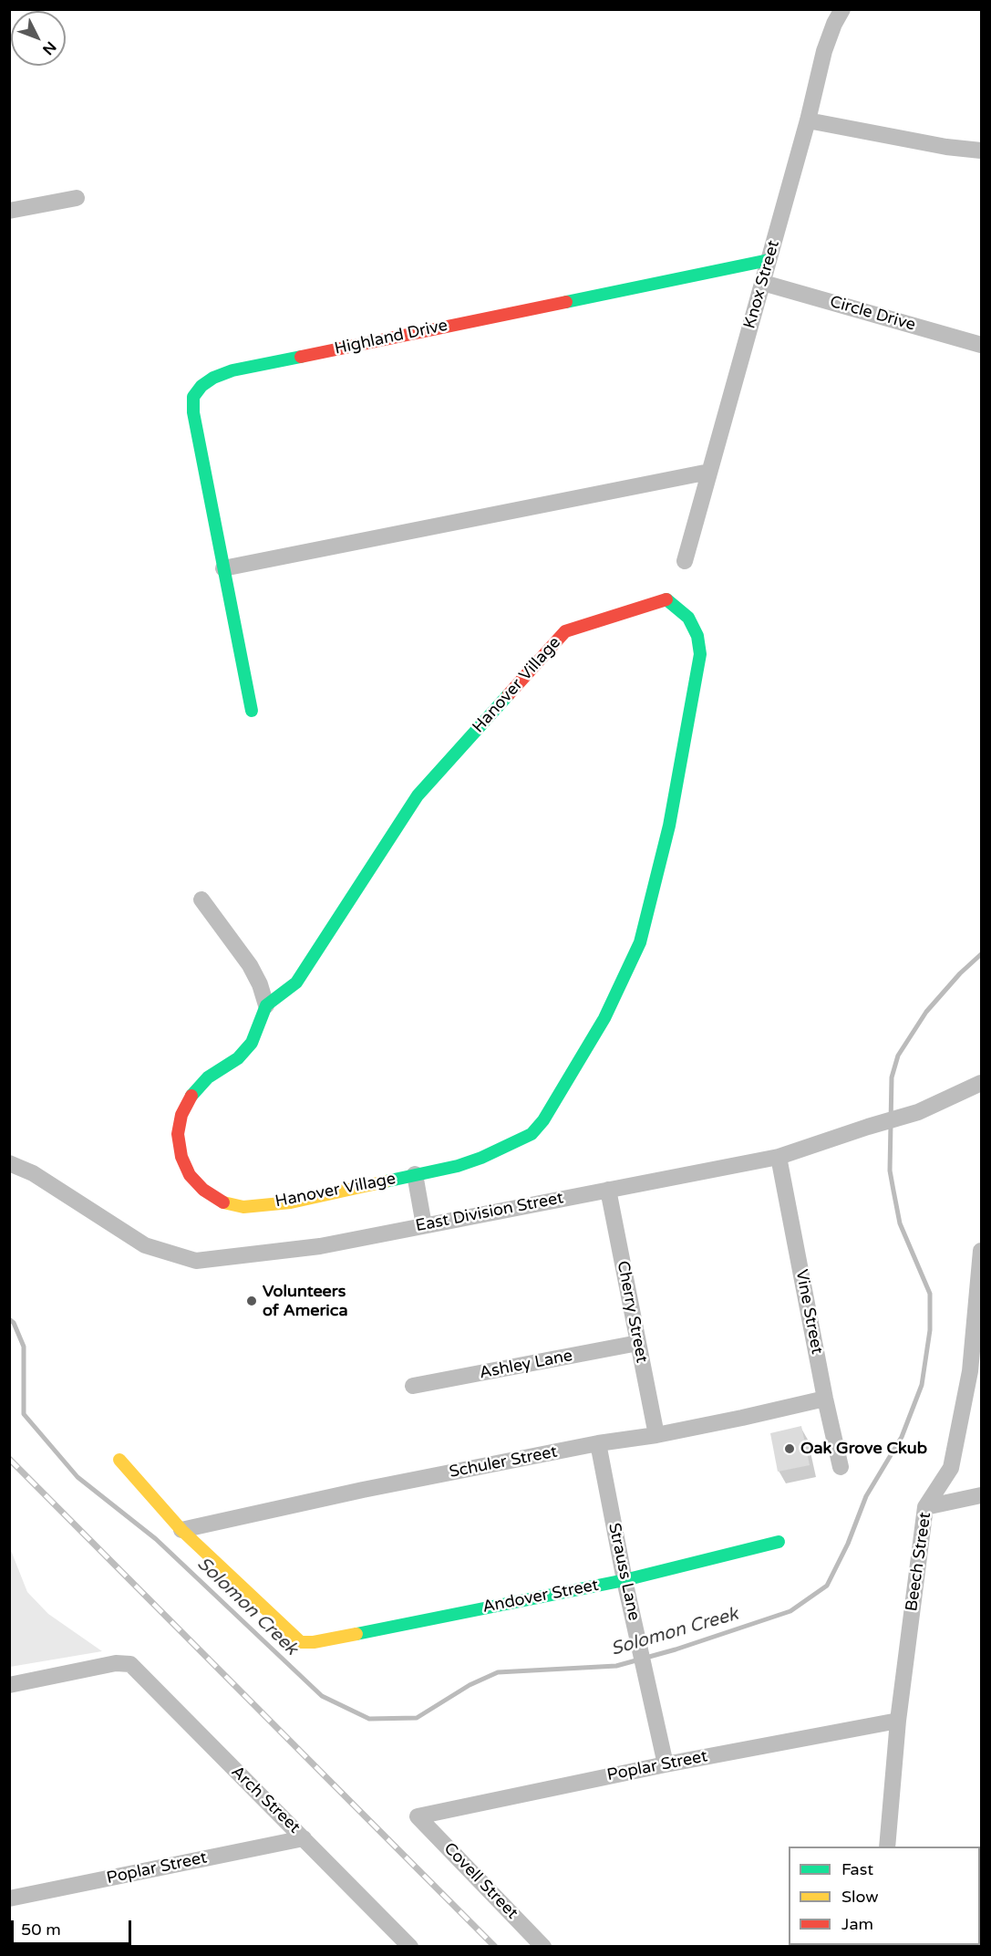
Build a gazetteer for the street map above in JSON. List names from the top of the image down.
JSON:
{
  "streets": {
    "street": [
      "Knox Street",
      "Circle Drive",
      "Highland Drive",
      "Hanover Village",
      "East Division Street",
      "Cherry Street",
      "Vine Street",
      "Ashley Lane",
      "Schuler Street",
      "Beech Street",
      "Strauss Lane",
      "Andover Street",
      "Poplar Street",
      "Arch Street",
      "Covell Street"
    ]
  },
  "crossings": [
    ["Knox Street", "Circle Drive"],
    ["Knox Street", "Highland Drive"],
    ["Hanover Village", "East Division Street"],
    ["East Division Street", "Cherry Street"],
    ["East Division Street", "Vine Street"],
    ["Cherry Street", "Ashley Lane"],
    ["Cherry Street", "Schuler Street"],
    ["Vine Street", "Schuler Street"],
    ["Schuler Street", "Strauss Lane"],
    ["Schuler Street", "Andover Street"],
    ["Beech Street", "Poplar Street"],
    ["Strauss Lane", "Andover Street"],
    ["Strauss Lane", "Poplar Street"],
    ["Poplar Street", "Arch Street"],
    ["Poplar Street", "Covell Street"]
  ],
  "water": ["Solomon Creek"],
  "places": ["Volunteers of America", "Oak Grove Ckub"],
  "legend": ["Fast", "Slow", "Jam"],
  "scale_bar": "50 m",
  "north": "bottom right"
}
